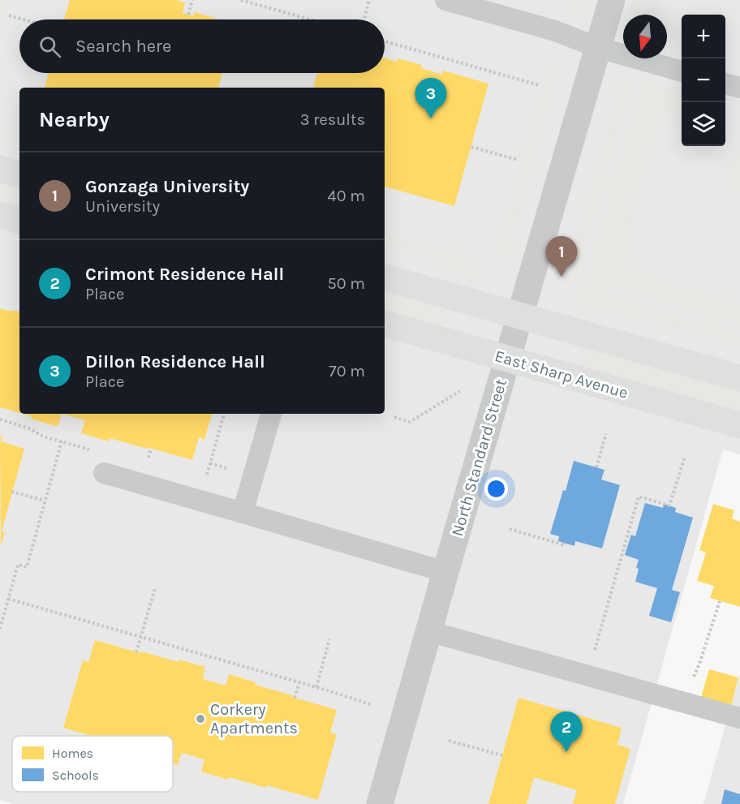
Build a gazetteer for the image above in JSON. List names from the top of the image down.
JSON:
{
  "streets": {
    "street": ["East Sharp Avenue", "North Standard Street"]
  },
  "crossings": [
    ["East Sharp Avenue", "North Standard Street"]
  ],
  "places": ["Corkery Apartments"],
  "legend": ["Homes", "Schools"],
  "north": "bottom",
  "page": {
    "map_buttons": ["+", "−"],
    "search": "Search here",
    "pins": ["3", "1", "2"],
    "heading": ["Nearby", "3 results"],
    "list": [
      {
        "mark": "1",
        "name": "Gonzaga University",
        "note": "University",
        "value": "40 m"
      },
      {
        "mark": "2",
        "name": "Crimont Residence Hall",
        "note": "Place",
        "value": "50 m"
      },
      {
        "mark": "3",
        "name": "Dillon Residence Hall",
        "note": "Place",
        "value": "70 m"
      }
    ]
  }
}
